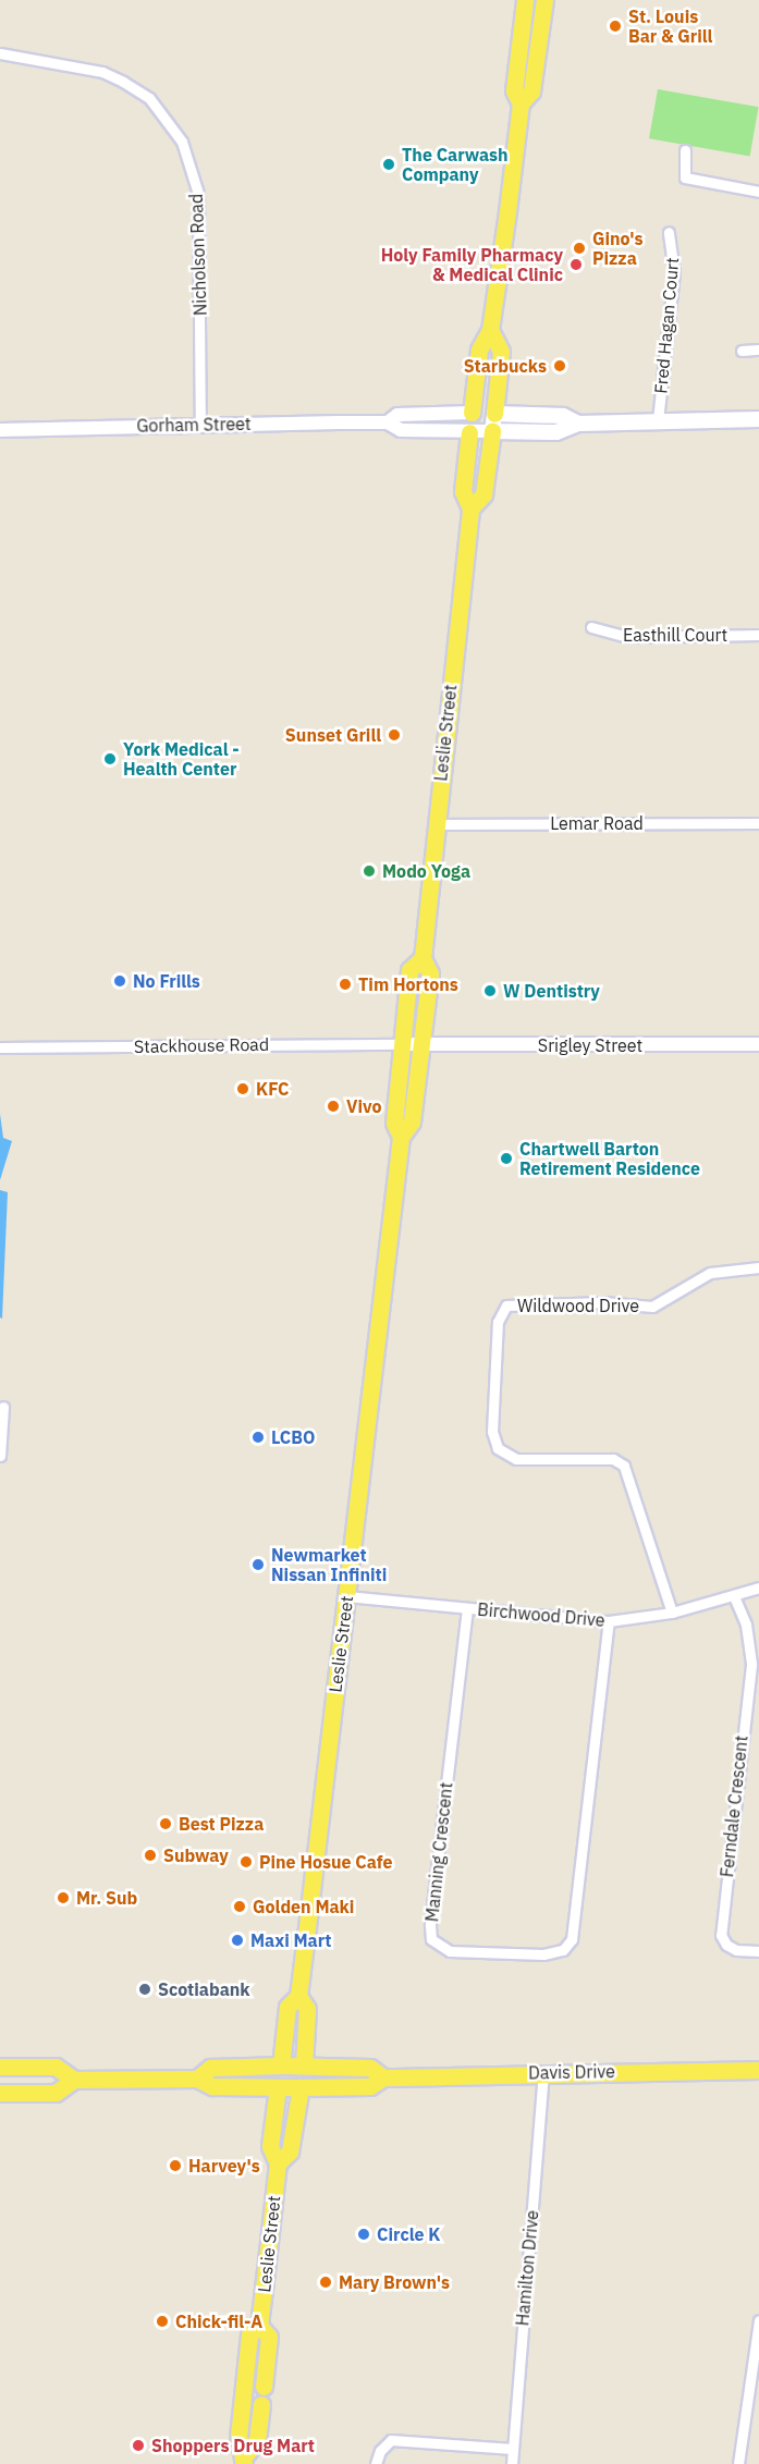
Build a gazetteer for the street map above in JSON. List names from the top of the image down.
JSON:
{
  "streets": {
    "main road": ["Gorham Street", "Leslie Street", "Davis Drive"],
    "street": [
      "Nicholson Road",
      "Fred Hagan Court",
      "Easthill Court",
      "Lemar Road",
      "Stackhouse Road",
      "Srigley Street",
      "Wildwood Drive",
      "Birchwood Drive",
      "Ferndale Crescent",
      "Manning Crescent",
      "Hamilton Drive"
    ]
  },
  "crossings": [
    ["Nicholson Road", "Gorham Street"],
    ["Fred Hagan Court", "Gorham Street"],
    ["Gorham Street", "Leslie Street"],
    ["Leslie Street", "Lemar Road"],
    ["Leslie Street", "Stackhouse Road"],
    ["Leslie Street", "Srigley Street"],
    ["Leslie Street", "Birchwood Drive"],
    ["Leslie Street", "Davis Drive"],
    ["Stackhouse Road", "Srigley Street"],
    ["Wildwood Drive", "Birchwood Drive"],
    ["Birchwood Drive", "Ferndale Crescent"],
    ["Birchwood Drive", "Manning Crescent"],
    ["Davis Drive", "Hamilton Drive"]
  ],
  "places": [
    "St. Louis Bar & Grill",
    "The Carwash Company",
    "Gino's Pizza",
    "Holy Family Pharmacy & Medical Clinic",
    "Starbucks",
    "Sunset Grill",
    "York Medical - Health Center",
    "Modo Yoga",
    "No Frills",
    "Tim Hortons",
    "W Dentistry",
    "KFC",
    "Vivo",
    "Chartwell Barton Retirement Residence",
    "LCBO",
    "Newmarket Nissan Infiniti",
    "Best Pizza",
    "Subway",
    "Pine Hosue Cafe",
    "Mr. Sub",
    "Golden Maki",
    "Maxi Mart",
    "Scotiabank",
    "Harvey's",
    "Circle K",
    "Mary Brown's",
    "Chick-fil-A",
    "Shoppers Drug Mart"
  ]
}
